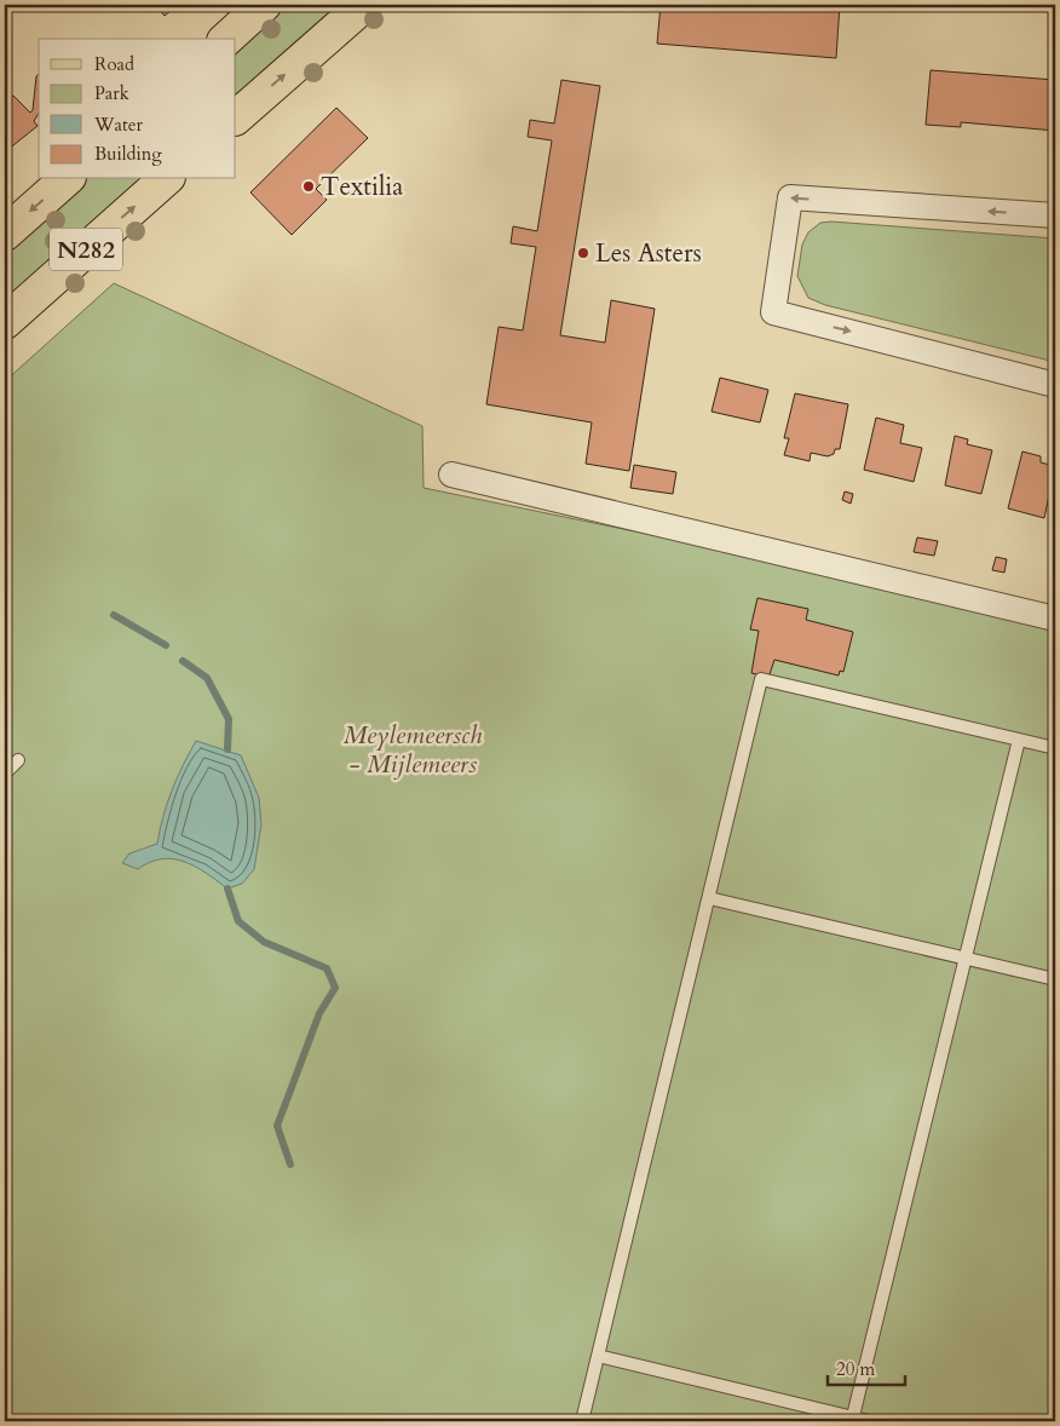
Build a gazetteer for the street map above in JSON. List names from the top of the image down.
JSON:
{
  "streets": {
    "main road": ["N282"]
  },
  "parks": ["Meylemeersch - Mijlemeers"],
  "places": ["Textilia", "Les Asters"],
  "legend": [
    "Road",
    "Park",
    "Water",
    "Building"
  ],
  "scale_bar": "20 m"
}
